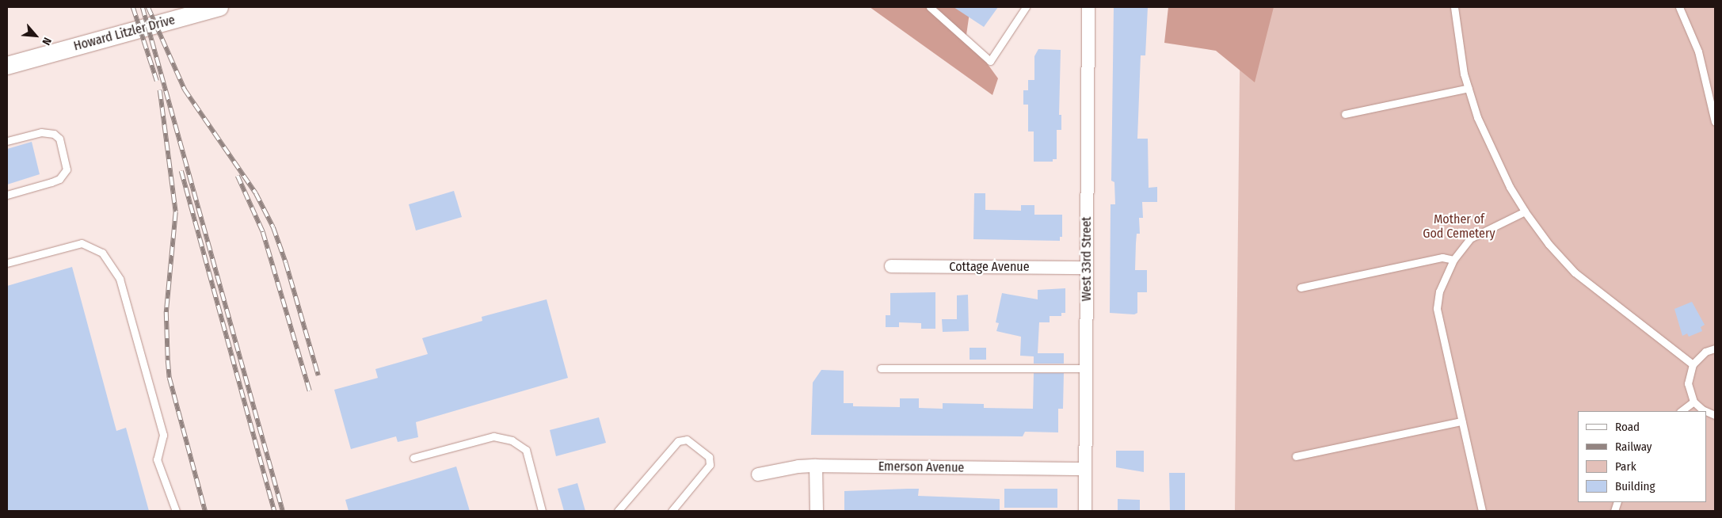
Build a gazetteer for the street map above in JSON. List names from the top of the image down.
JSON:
{
  "streets": {
    "main road": ["Howard Litzler Drive"],
    "street": ["West 33rd Street", "Cottage Avenue", "Emerson Avenue"]
  },
  "crossings": [
    ["West 33rd Street", "Cottage Avenue"],
    ["West 33rd Street", "Emerson Avenue"]
  ],
  "parks": ["Mother of God Cemetery"],
  "legend": [
    "Road",
    "Railway",
    "Park",
    "Building"
  ],
  "north": "bottom right"
}
